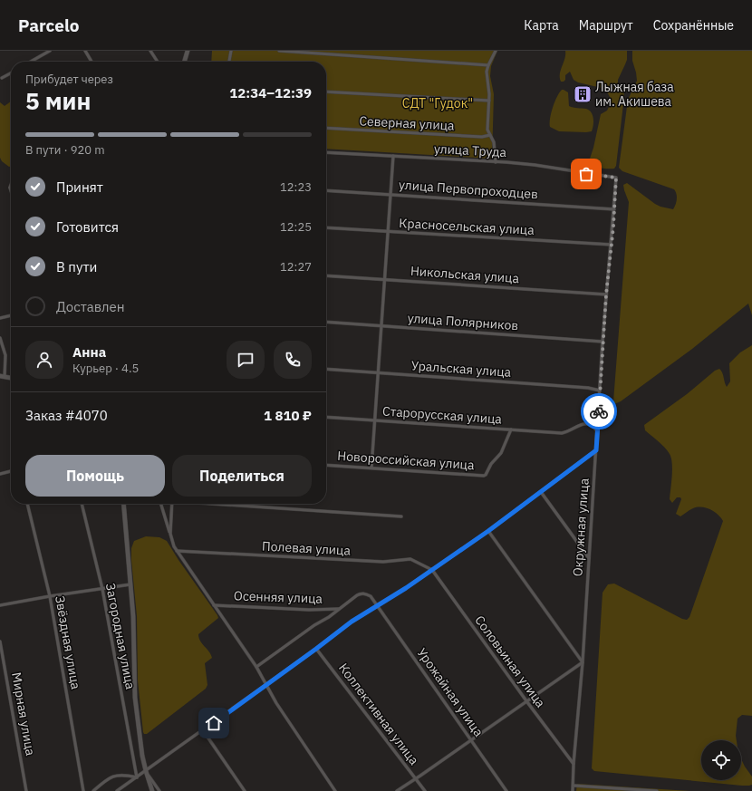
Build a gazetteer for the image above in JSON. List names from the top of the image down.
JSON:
{
  "streets": {
    "street": [
      "Северная улица",
      "улица Труда",
      "улица Первопроходцев",
      "Красносельская улица",
      "Никольская улица",
      "улица Полярников",
      "Уральская улица",
      "Старорусская улица",
      "Новороссийская улица",
      "Окружная улица",
      "Полевая улица",
      "Осенняя улица",
      "Загородная улица",
      "Звёздная улица",
      "Соловьиная улица",
      "Урожайная улица",
      "Мирная улица",
      "Коллективная улица"
    ]
  },
  "crossings": [
    ["улица Труда", "Окружная улица"],
    ["улица Первопроходцев", "Окружная улица"],
    ["Красносельская улица", "Окружная улица"],
    ["Никольская улица", "Окружная улица"],
    ["улица Полярников", "Окружная улица"],
    ["Уральская улица", "Окружная улица"],
    ["Старорусская улица", "Новороссийская улица"],
    ["Старорусская улица", "Окружная улица"],
    ["Окружная улица", "Соловьиная улица"],
    ["Полевая улица", "Соловьиная улица"],
    ["Осенняя улица", "Урожайная улица"]
  ],
  "parks": ["СДТ \"Гудок\""],
  "places": {
    "building": ["Лыжная база им. Акишева"]
  },
  "page": {
    "header": "Parcelo",
    "nav": ["Карта", "Маршрут", "Сохранённые"],
    "heading": ["5 мин", "Прибудет через", "12:34–12:39"],
    "panel": [
      "Анна",
      "Курьер · 4.5",
      "Заказ #4070",
      "1 810 ₽"
    ],
    "bar": "В пути · 920 m",
    "list": [
      ["Принят", "12:23"],
      ["Готовится", "12:25"],
      ["В пути", "12:27"],
      "Доставлен"
    ],
    "buttons": ["Помощь", "Поделиться"]
  }
}
